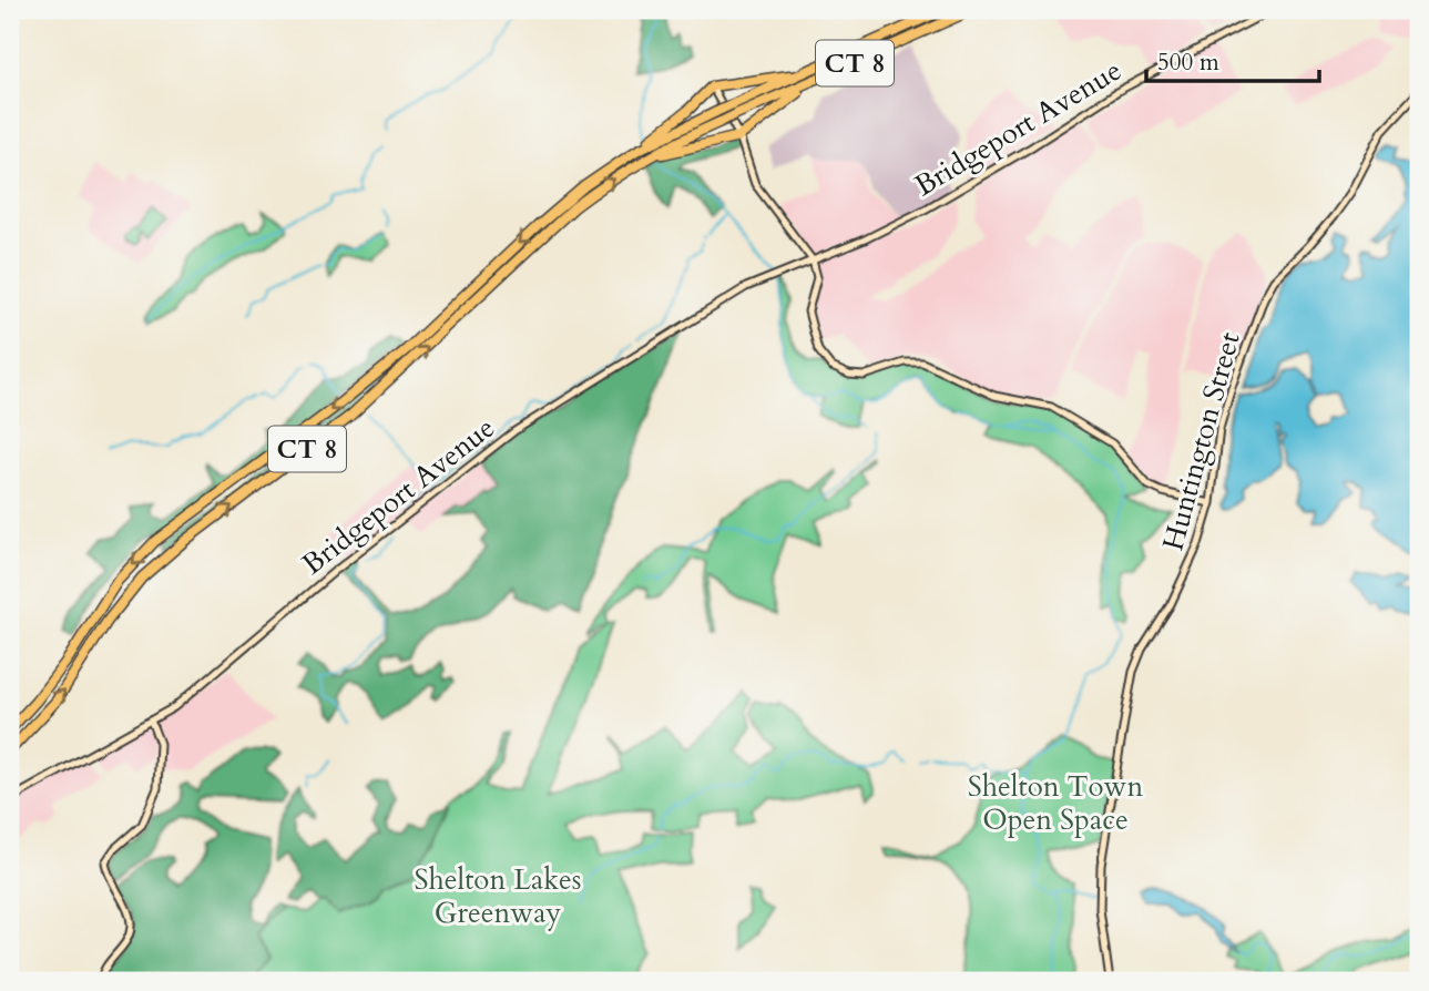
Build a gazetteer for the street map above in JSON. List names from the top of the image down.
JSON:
{
  "streets": {
    "highway": ["CT 8"],
    "main road": ["Bridgeport Avenue", "Huntington Street"]
  },
  "parks": ["Shelton Town Open Space", "Shelton Lakes Greenway"],
  "scale_bar": "500 m"
}
